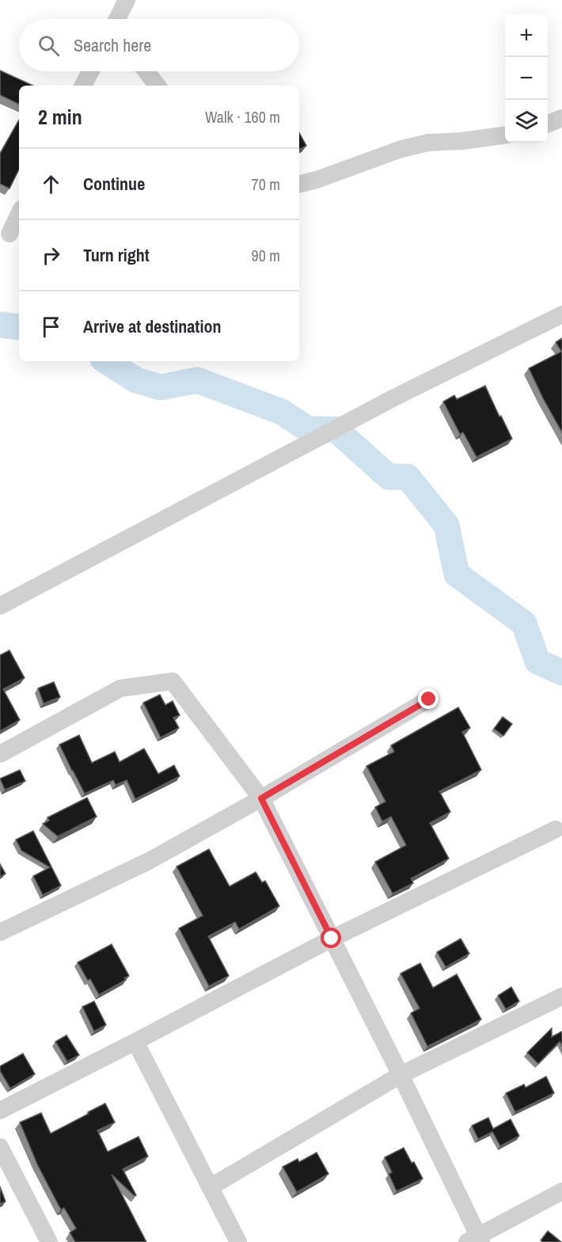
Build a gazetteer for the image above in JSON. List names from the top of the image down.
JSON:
{
  "page": {
    "map_buttons": ["+", "−"],
    "search": "Search here",
    "heading": ["2 min", "Walk · 160 m"],
    "list": [
      ["Continue", "70 m"],
      ["Turn right", "90 m"],
      "Arrive at destination"
    ]
  }
}
